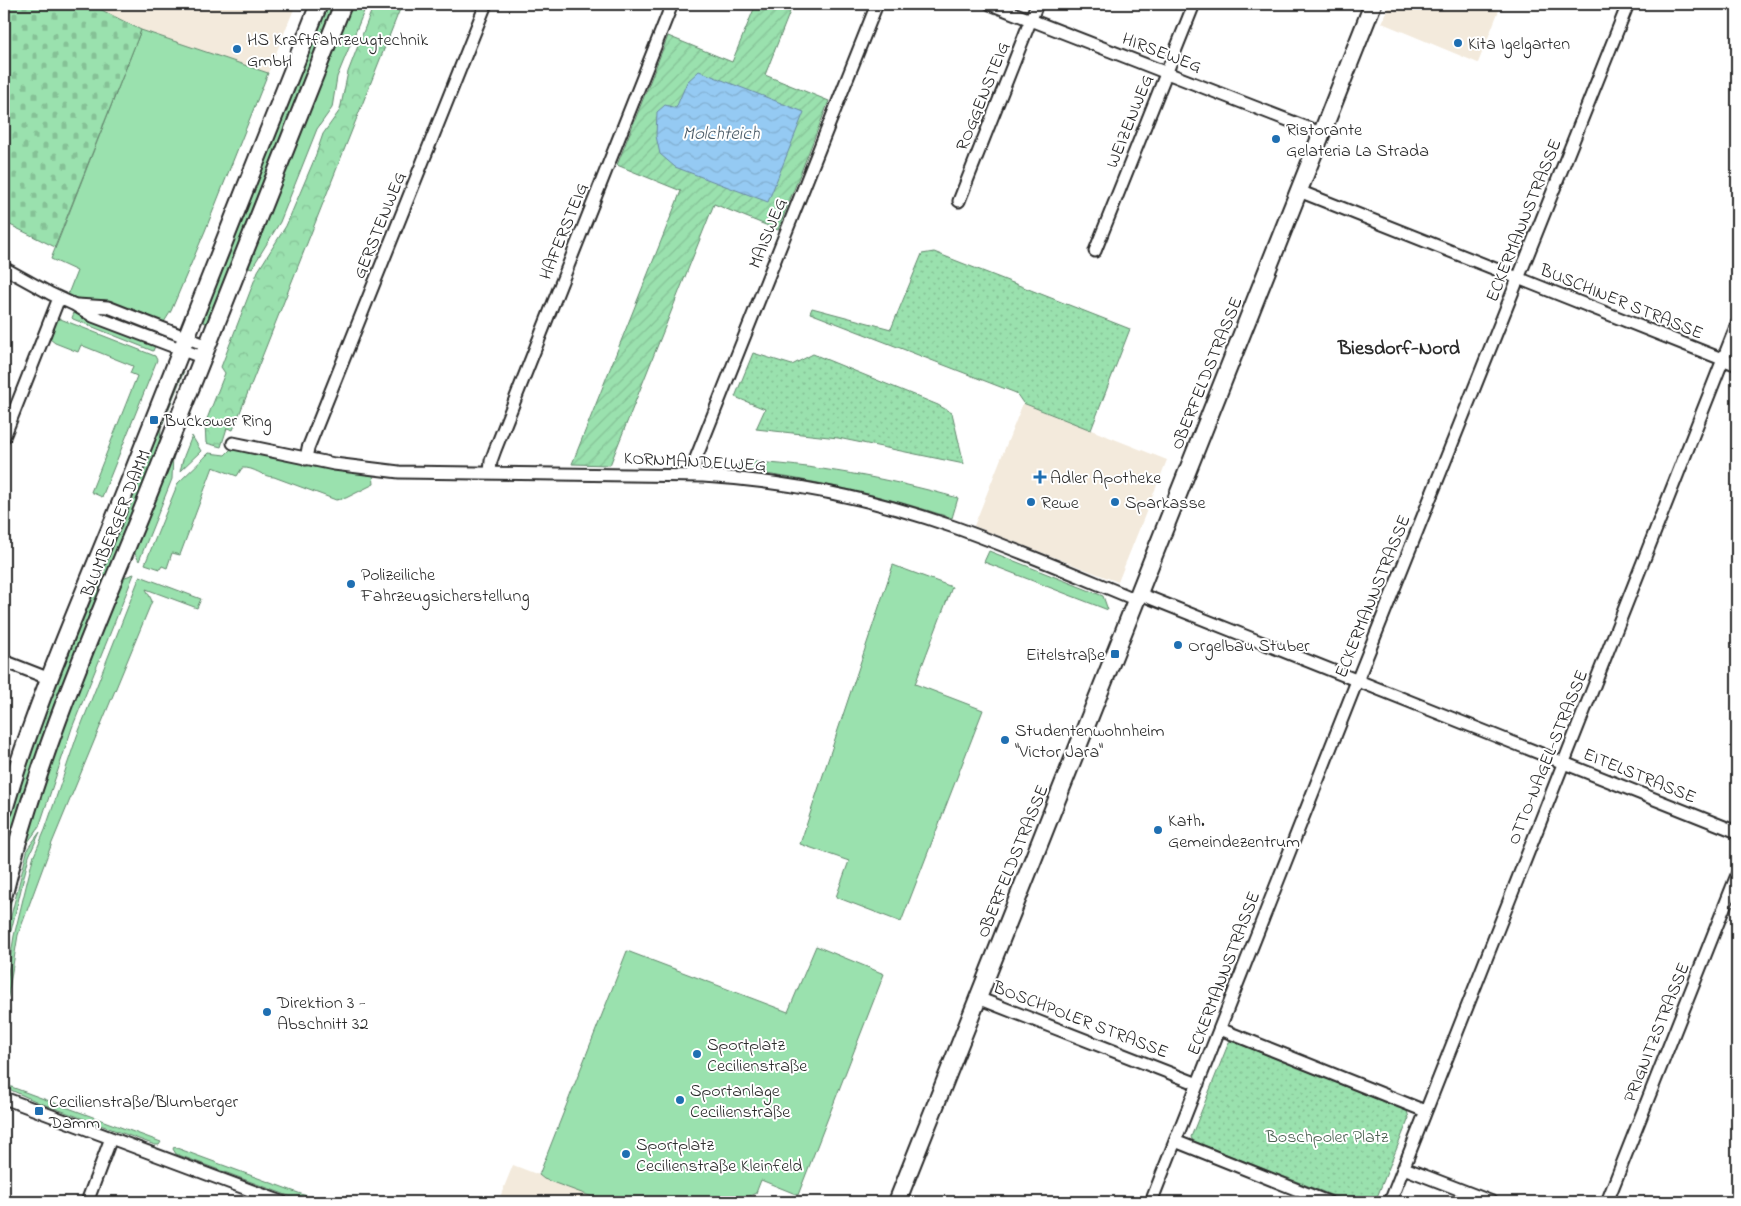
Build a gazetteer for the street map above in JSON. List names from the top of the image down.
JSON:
{
  "streets": {
    "main road": ["OBERFELDSTRASSE", "BLUMBERGER DAMM"],
    "street": [
      "HIRSEWEG",
      "ROGGENSTEIG",
      "WEIZENWEG",
      "ECKERMANNSTRASSE",
      "GERSTENWEG",
      "HAFERSTEIG",
      "MAISWEG",
      "BUSCHINER STRASSE",
      "KORNMANDELWEG",
      "OTTO-NAGEL-STRASSE",
      "EITELSTRASSE",
      "BOSCHPOLER STRASSE",
      "PRIGNITZSTRASSE"
    ]
  },
  "crossings": [
    ["HIRSEWEG", "ROGGENSTEIG"],
    ["HIRSEWEG", "WEIZENWEG"],
    ["HIRSEWEG", "OBERFELDSTRASSE"],
    ["ECKERMANNSTRASSE", "BUSCHINER STRASSE"],
    ["ECKERMANNSTRASSE", "EITELSTRASSE"],
    ["ECKERMANNSTRASSE", "BOSCHPOLER STRASSE"],
    ["GERSTENWEG", "KORNMANDELWEG"],
    ["HAFERSTEIG", "KORNMANDELWEG"],
    ["MAISWEG", "KORNMANDELWEG"],
    ["BUSCHINER STRASSE", "OBERFELDSTRASSE"],
    ["BUSCHINER STRASSE", "OTTO-NAGEL-STRASSE"],
    ["OBERFELDSTRASSE", "KORNMANDELWEG"],
    ["OBERFELDSTRASSE", "EITELSTRASSE"],
    ["OBERFELDSTRASSE", "BOSCHPOLER STRASSE"],
    ["KORNMANDELWEG", "EITELSTRASSE"],
    ["OTTO-NAGEL-STRASSE", "EITELSTRASSE"]
  ],
  "districts": ["Biesdorf-Nord"],
  "water": ["Molchteich"],
  "parks": ["Boschpoler Platz"],
  "places": {
    "other": [
      "Kita Igelgarten",
      "HS Kraftfahrzeugtechnik GmbH",
      "Ristorante Gelateria La Strada",
      "Rewe",
      "Sparkasse",
      "Polizeiliche Fahrzeugsicherstellung",
      "Orgelbau Stuber",
      "Studentenwohnheim \"Victor Jara\"",
      "Kath. Gemeindezentrum",
      "Direktion 3 - Abschnitt 32",
      "Sportplatz Cecilienstraße",
      "Sportanlage Cecilienstraße",
      "Sportplatz Cecilienstraße Kleinfeld"
    ],
    "transit": ["Buckower Ring", "Eitelstraße", "Cecilienstraße/Blumberger Damm"],
    "health": ["Adler Apotheke"]
  }
}
